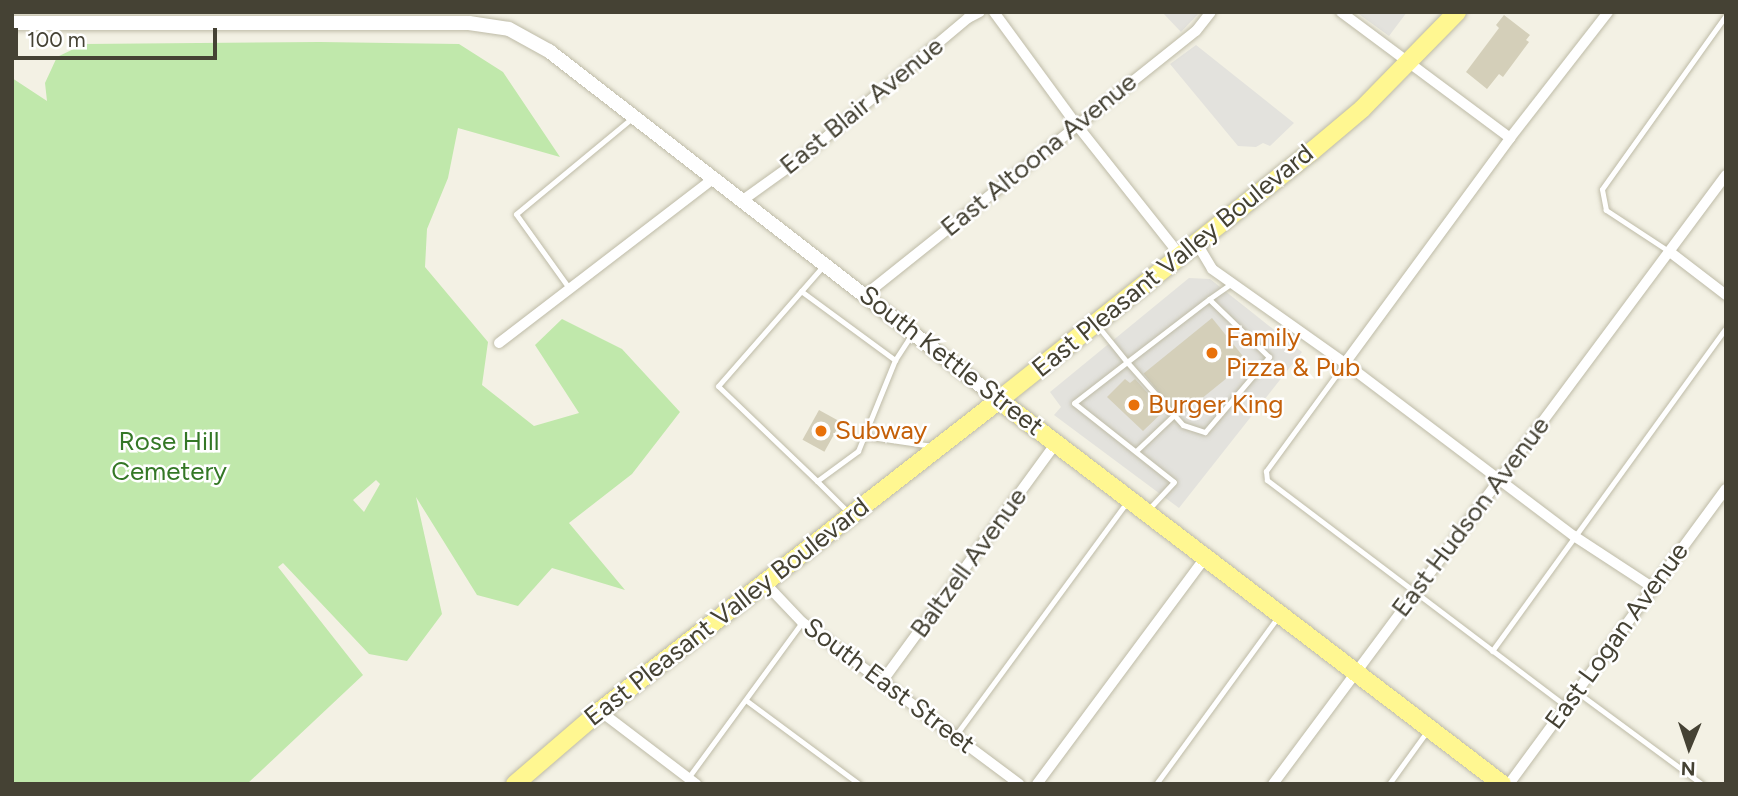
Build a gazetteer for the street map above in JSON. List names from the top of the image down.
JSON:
{
  "streets": {
    "main road": ["East Pleasant Valley Boulevard", "South Kettle Street"],
    "street": [
      "East Blair Avenue",
      "East Altoona Avenue",
      "East Hudson Avenue",
      "Baltzell Avenue",
      "East Logan Avenue",
      "South East Street"
    ]
  },
  "crossings": [
    ["East Blair Avenue", "South Kettle Street"],
    ["East Altoona Avenue", "South Kettle Street"],
    ["East Pleasant Valley Boulevard", "South Kettle Street"],
    ["East Pleasant Valley Boulevard", "South East Street"],
    ["South Kettle Street", "East Hudson Avenue"],
    ["South Kettle Street", "Baltzell Avenue"],
    ["Baltzell Avenue", "South East Street"]
  ],
  "parks": ["Rose Hill Cemetery"],
  "places": ["Family Pizza & Pub", "Burger King", "Subway"],
  "scale_bar": "100 m",
  "north": "bottom"
}
